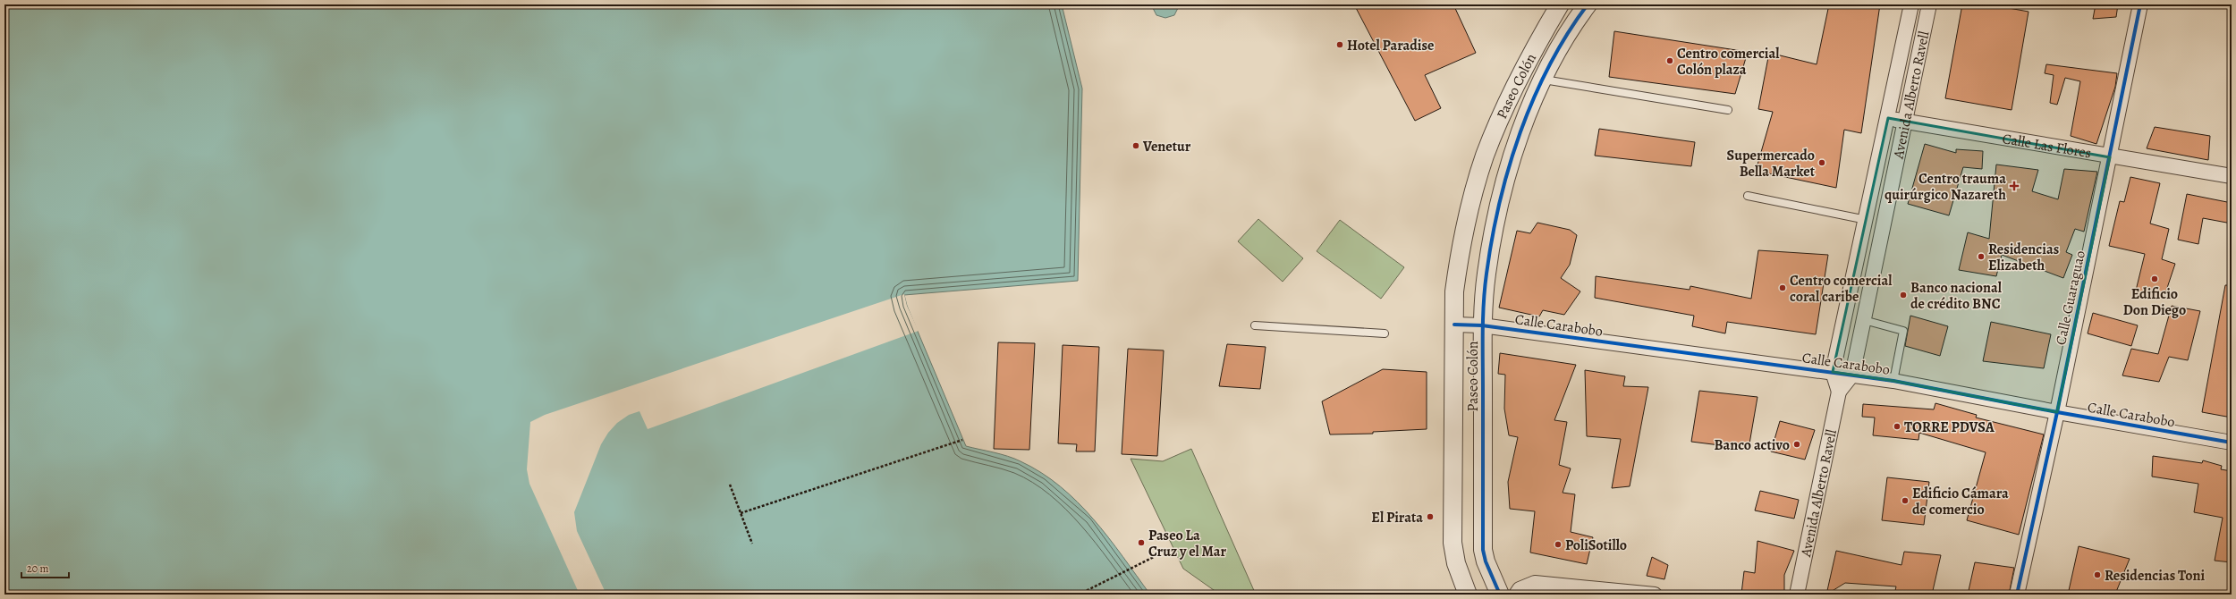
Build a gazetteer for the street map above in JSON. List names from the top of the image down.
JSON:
{
  "streets": {
    "street": [
      "Paseo Colón",
      "Avenida Alberto Ravell",
      "Calle Las Flores",
      "Calle Guaraguao",
      "Calle Carabobo"
    ]
  },
  "crossings": [
    ["Paseo Colón", "Calle Carabobo"],
    ["Avenida Alberto Ravell", "Calle Las Flores"],
    ["Avenida Alberto Ravell", "Calle Carabobo"],
    ["Calle Las Flores", "Calle Guaraguao"],
    ["Calle Guaraguao", "Calle Carabobo"]
  ],
  "places": {
    "other": [
      "Hotel Paradise",
      "Centro comercial Colón plaza",
      "Venetur",
      "Supermercado Bella Market",
      "Residencias Elizabeth",
      "Edificio Don Diego",
      "Centro comercial coral caribe",
      "Banco nacional de crédito BNC",
      "TORRE PDVSA",
      "Banco activo",
      "Edificio Cámara de comercio",
      "El Pirata",
      "Paseo La Cruz y el Mar",
      "PoliSotillo",
      "Residencias Toni"
    ],
    "health": ["Centro trauma quirúrgico Nazareth"]
  },
  "scale_bar": "20 m"
}
